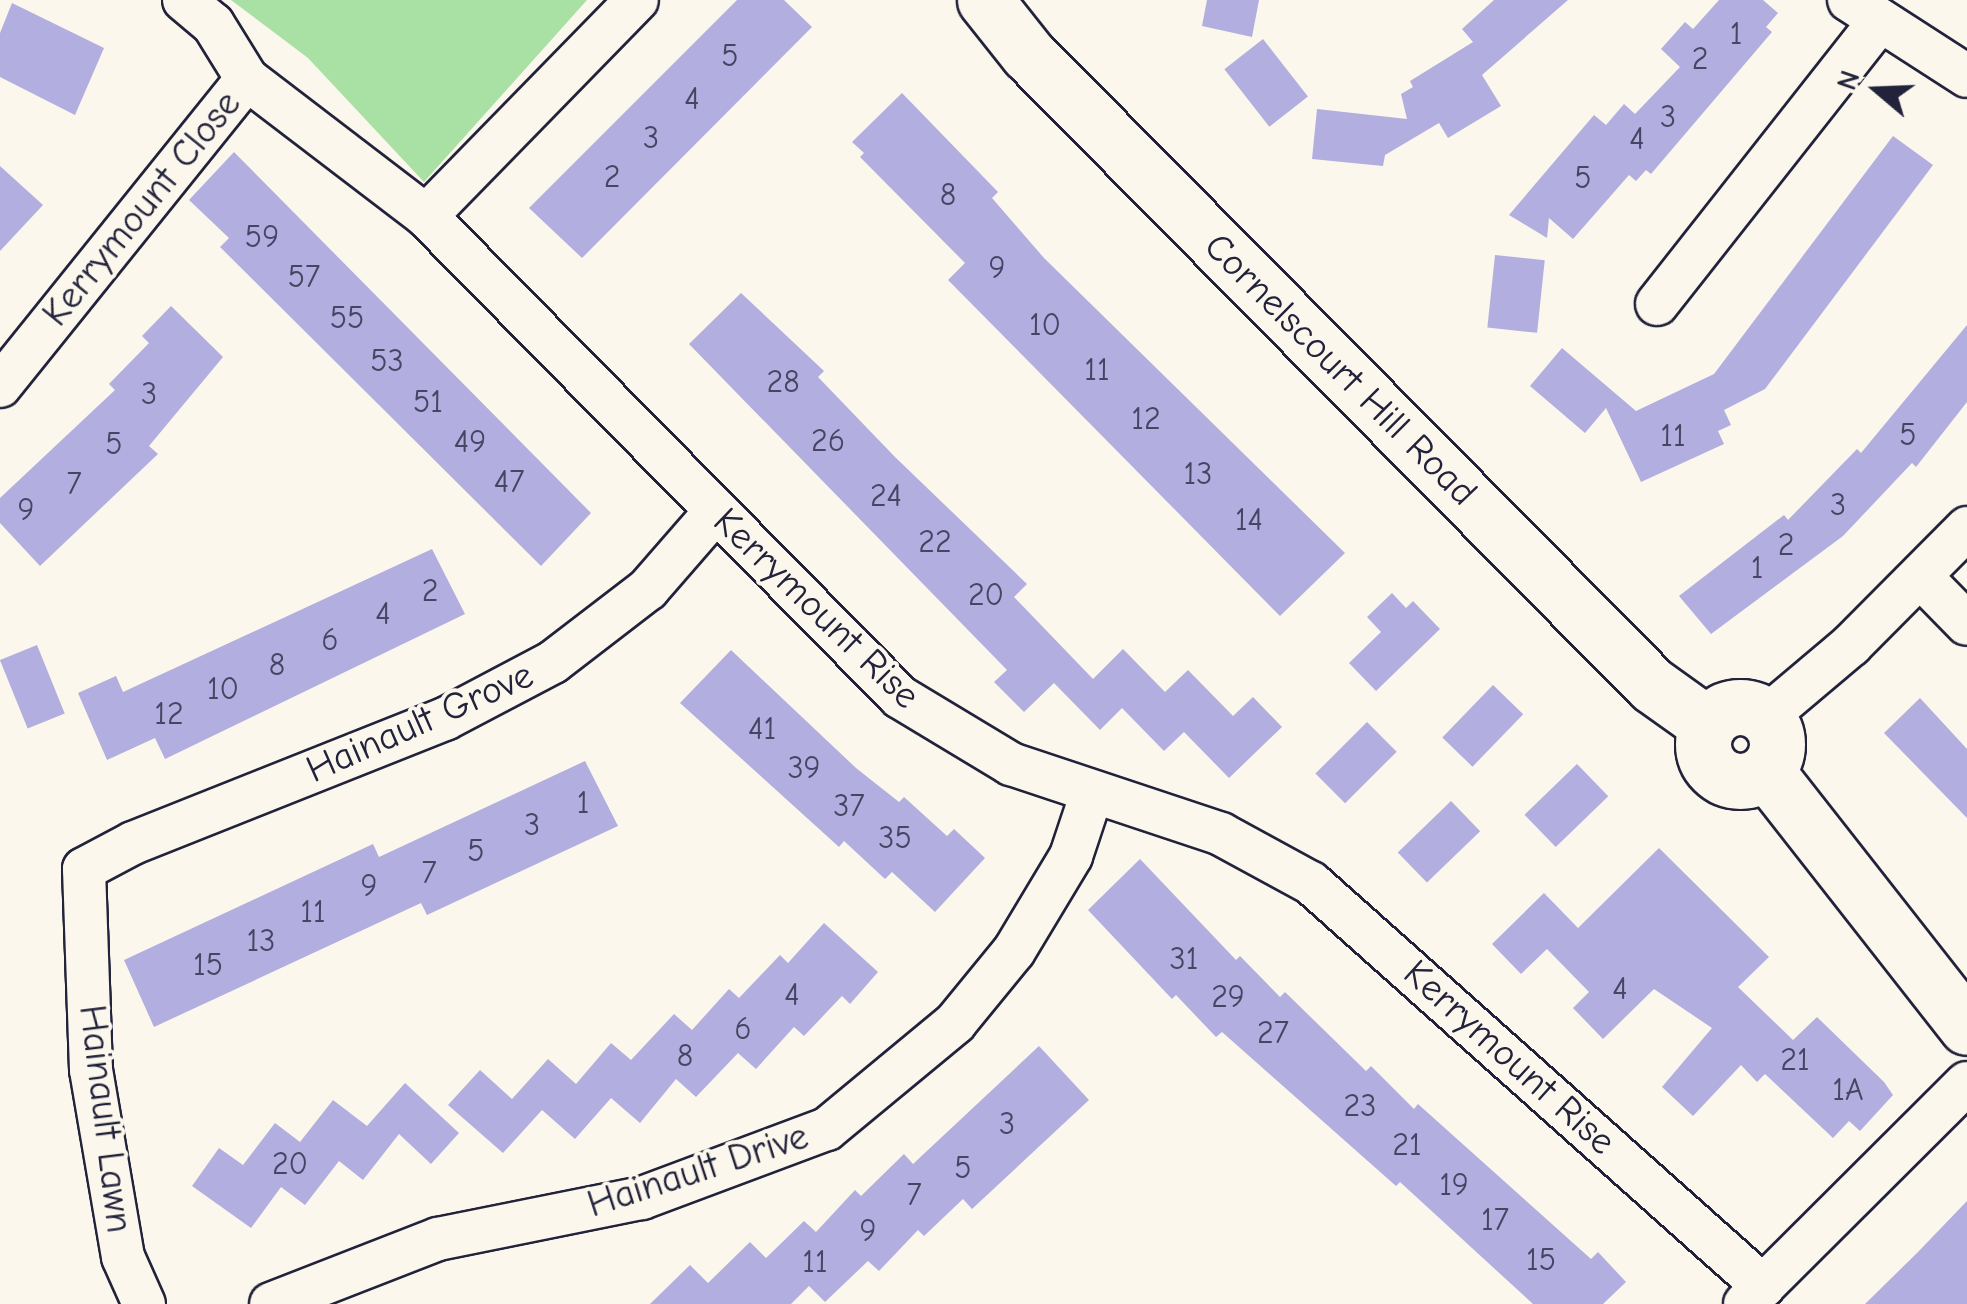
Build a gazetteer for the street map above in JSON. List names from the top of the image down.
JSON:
{
  "streets": {
    "main road": ["Cornelscourt Hill Road"],
    "street": [
      "Kerrymount Close",
      "Kerrymount Rise",
      "Hainault Grove",
      "Hainault Lawn",
      "Hainault Drive"
    ]
  },
  "crossings": [
    ["Kerrymount Close", "Kerrymount Rise"],
    ["Kerrymount Rise", "Hainault Grove"],
    ["Kerrymount Rise", "Hainault Drive"],
    ["Hainault Grove", "Hainault Lawn"]
  ],
  "house_numbers": [
    "1",
    "5",
    "2",
    "4",
    "3",
    "3",
    "4",
    "2",
    "5",
    "8",
    "59",
    "9",
    "57",
    "55",
    "10",
    "53",
    "11",
    "28",
    "3",
    "51",
    "12",
    "5",
    "11",
    "26",
    "49",
    "5",
    "13",
    "47",
    "7",
    "24",
    "3",
    "9",
    "14",
    "22",
    "2",
    "1",
    "2",
    "20",
    "4",
    "6",
    "8",
    "10",
    "12",
    "41",
    "39",
    "1",
    "37",
    "3",
    "35",
    "5",
    "7",
    "9",
    "11",
    "13",
    "31",
    "15",
    "4",
    "4",
    "29",
    "6",
    "27",
    "8",
    "21",
    "1A",
    "23",
    "3",
    "21",
    "20",
    "5",
    "19",
    "7",
    "17",
    "9",
    "15",
    "11"
  ],
  "north": "left"
}
